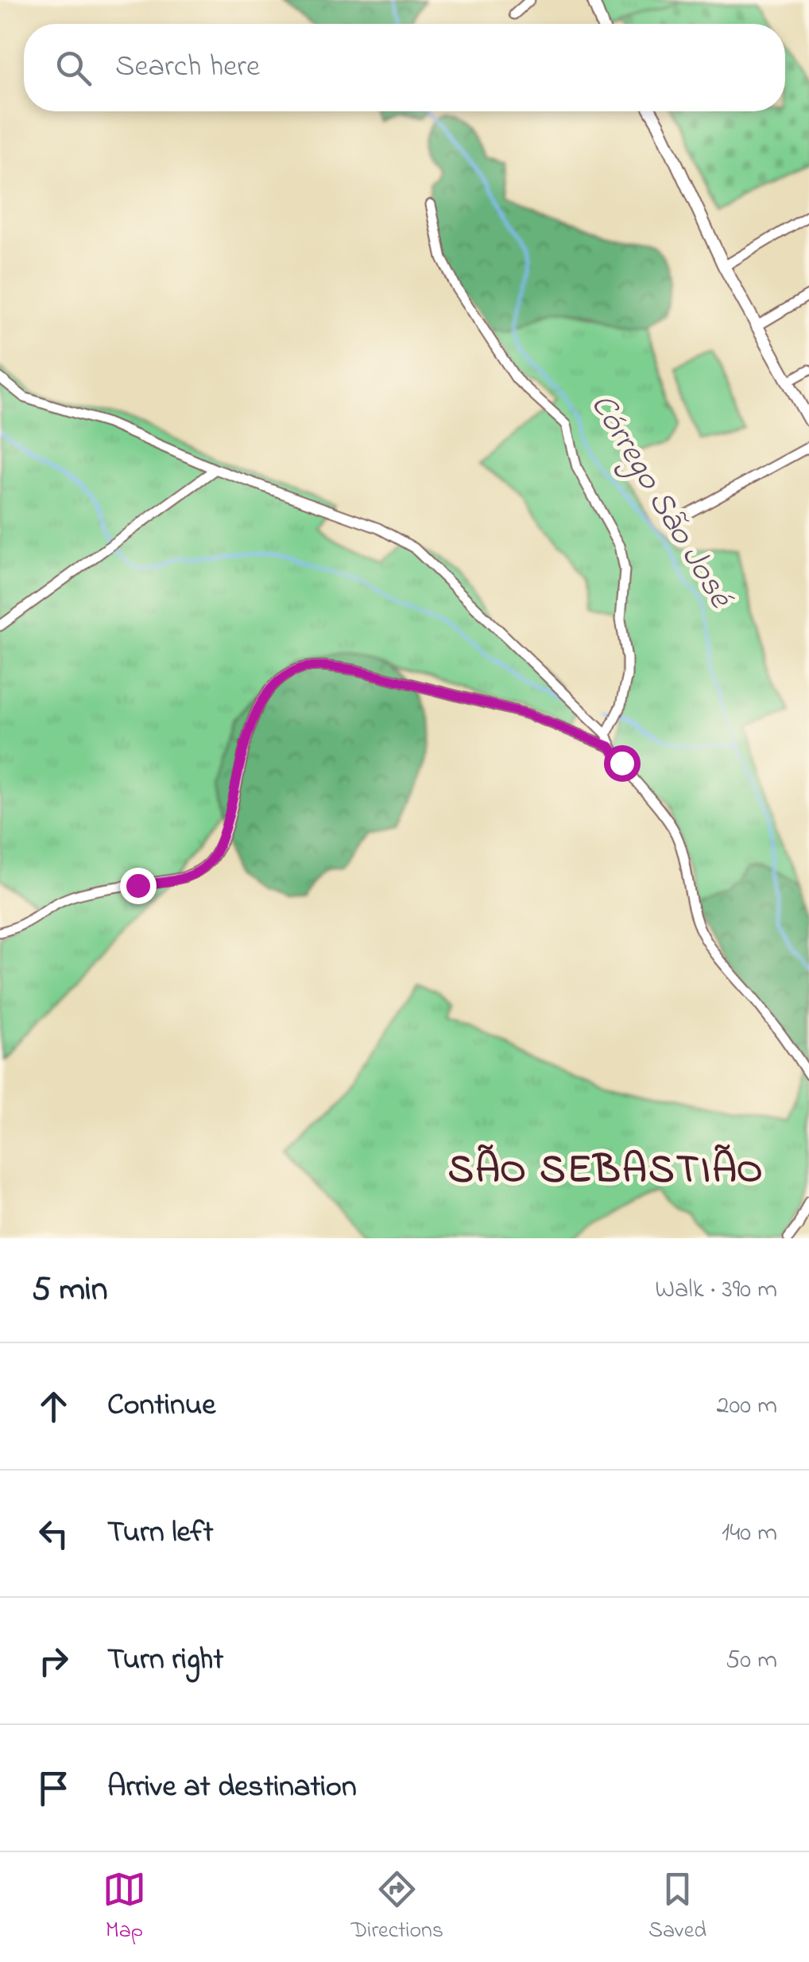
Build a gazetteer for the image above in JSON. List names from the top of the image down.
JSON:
{
  "districts": ["SÃO SEBASTIÃO"],
  "water": ["Córrego São José"],
  "page": {
    "search": "Search here",
    "heading": ["5 min", "Walk · 390 m"],
    "list": [
      ["Continue", "200 m"],
      ["Turn left", "140 m"],
      ["Turn right", "50 m"],
      "Arrive at destination"
    ],
    "nav": ["Map", "Directions", "Saved"]
  }
}
